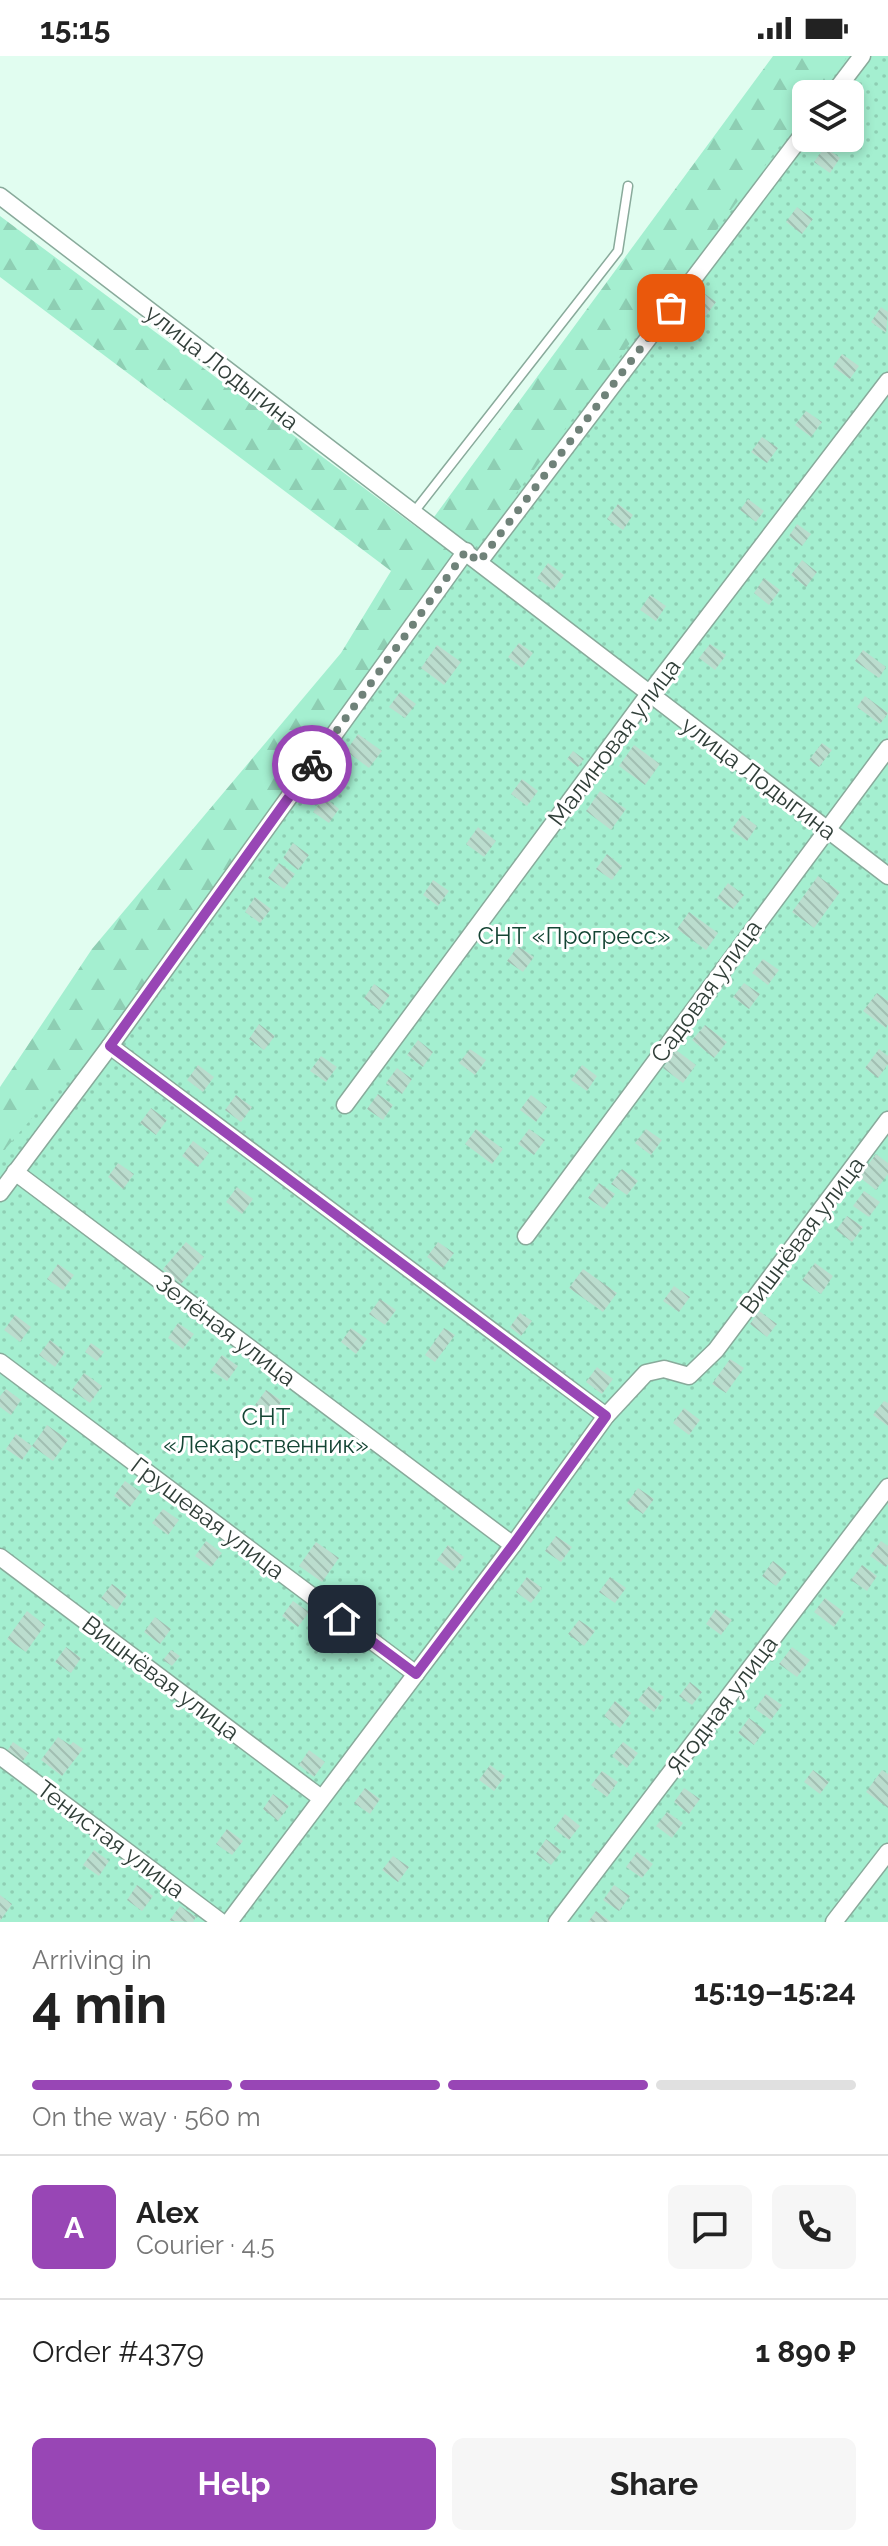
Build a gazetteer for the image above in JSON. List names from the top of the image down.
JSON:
{
  "streets": {
    "street": [
      "улица Лодыгина",
      "Малиновая улица",
      "Садовая улица",
      "Вишнёвая улица",
      "Зелёная улица",
      "Грушевая улица",
      "Ягодная улица",
      "Тенистая улица"
    ]
  },
  "crossings": [
    ["улица Лодыгина", "Малиновая улица"],
    ["улица Лодыгина", "Садовая улица"]
  ],
  "parks": ["СНТ «Прогресс»", "СНТ «Лекарственник»"],
  "page": {
    "status": "15:15",
    "heading": ["4 min", "Arriving in", "15:19–15:24"],
    "panel": [
      "Alex",
      "Courier · 4.5",
      "Order #4379",
      "1 890 ₽"
    ],
    "bar": "On the way · 560 m",
    "round": "A",
    "buttons": ["Help", "Share"]
  }
}
